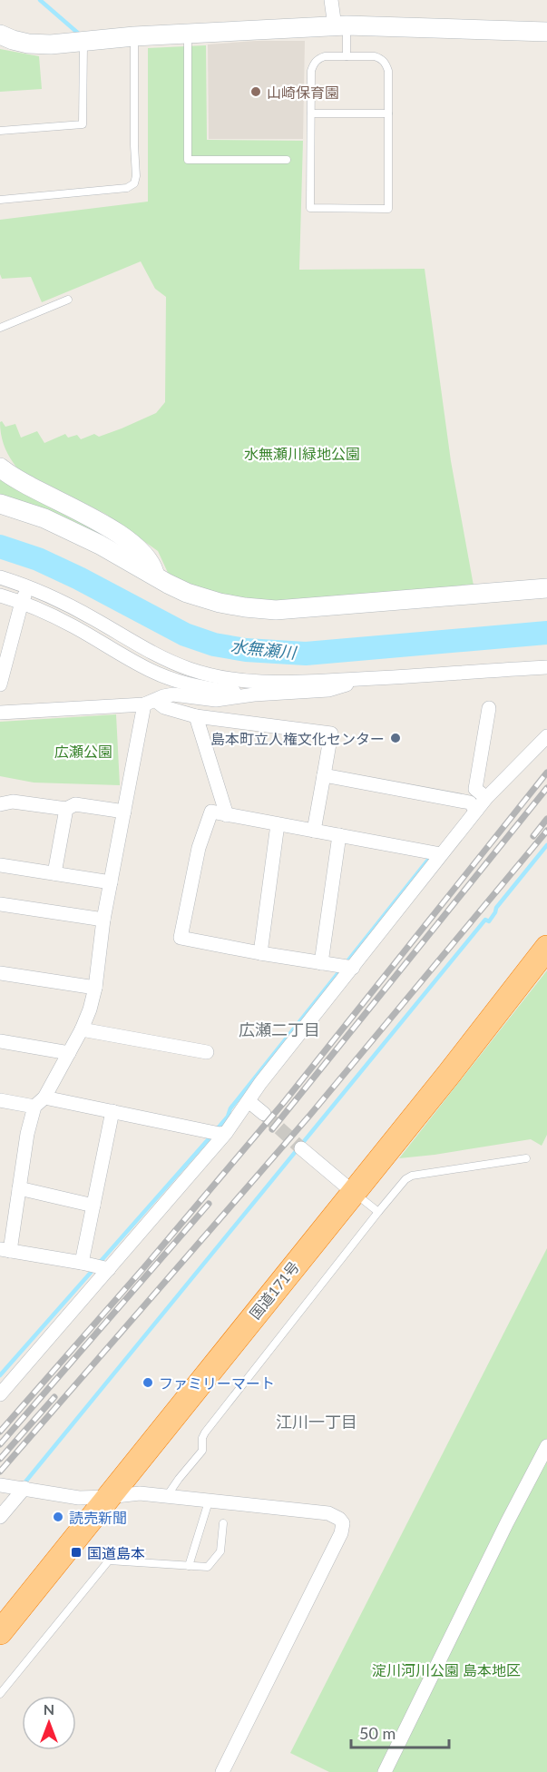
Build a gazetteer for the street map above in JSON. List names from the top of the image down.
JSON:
{
  "streets": {
    "highway": ["国道171号"]
  },
  "districts": ["広瀬二丁目", "江川一丁目"],
  "water": ["水無瀬川"],
  "parks": ["水無瀬川緑地公園", "広瀬公園", "淀川河川公園 島本地区"],
  "places": {
    "other": [
      "山崎保育園",
      "島本町立人権文化センター",
      "ファミリーマート",
      "読売新聞"
    ],
    "transit": ["国道島本"]
  },
  "scale_bar": "50 m",
  "north": "top"
}
